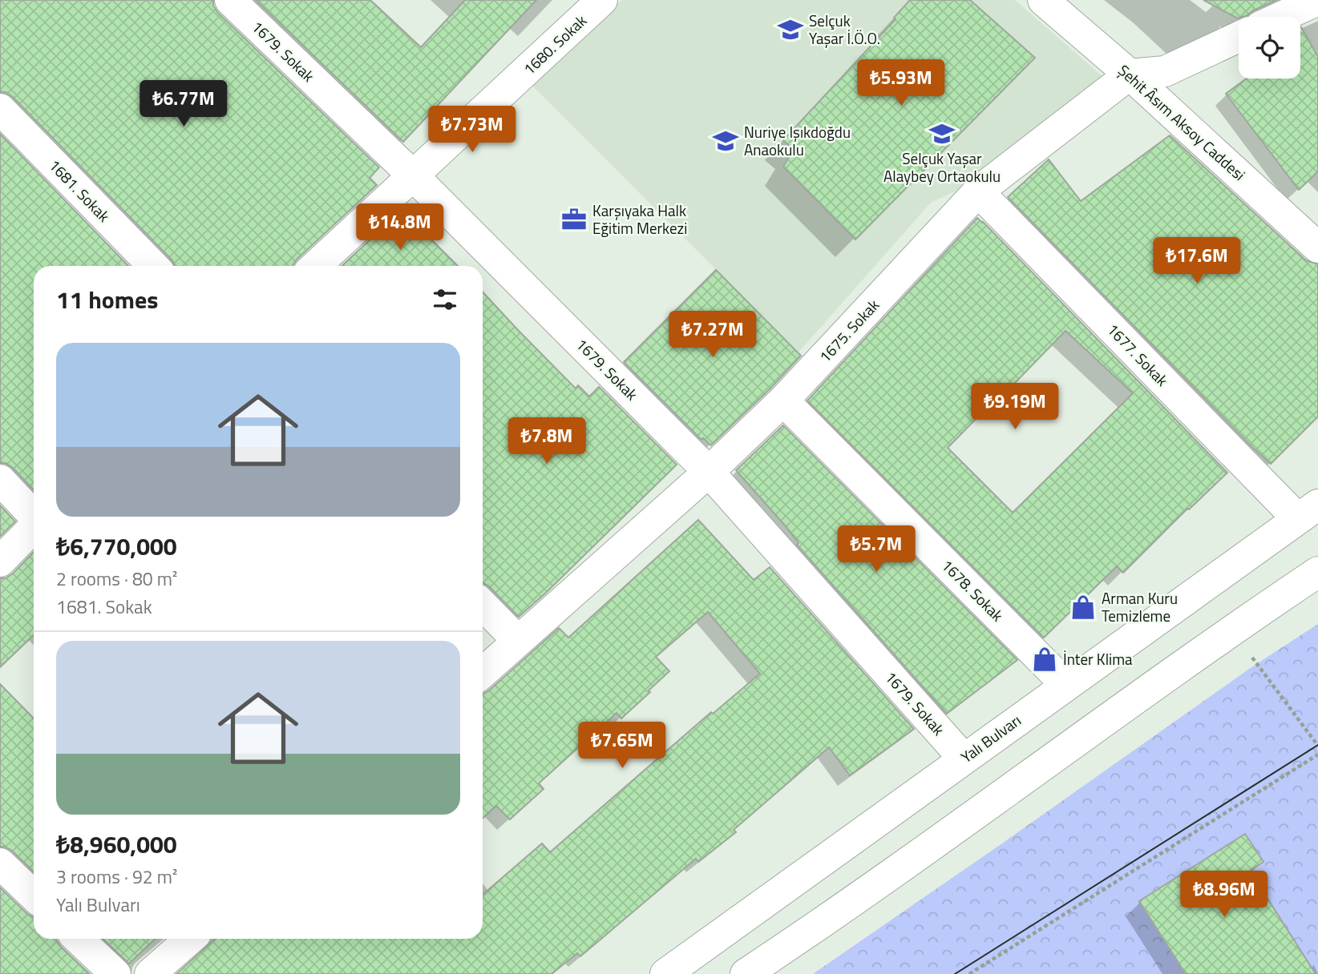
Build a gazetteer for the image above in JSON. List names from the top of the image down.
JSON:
{
  "streets": {
    "street": [
      "1680. Sokak",
      "1679. Sokak",
      "Şehit Âsım Aksoy Caddesi",
      "1681. Sokak",
      "1675. Sokak",
      "1677. Sokak",
      "1678. Sokak",
      "Yalı Bulvarı"
    ]
  },
  "crossings": [
    ["1680. Sokak", "1679. Sokak"],
    ["1679. Sokak", "1675. Sokak"],
    ["1679. Sokak", "Yalı Bulvarı"],
    ["Şehit Âsım Aksoy Caddesi", "1675. Sokak"],
    ["1675. Sokak", "1677. Sokak"],
    ["1675. Sokak", "1678. Sokak"],
    ["1677. Sokak", "Yalı Bulvarı"],
    ["1678. Sokak", "Yalı Bulvarı"]
  ],
  "places": {
    "school or university": ["Selçuk Yaşar İ.Ö.O.", "Selçuk Yaşar Alaybey Ortaokulu", "Nuriye Işıkdoğdu Anaokulu"],
    "office": ["Karşıyaka Halk Eğitim Merkezi"],
    "shop": ["Arman Kuru Temizleme", "İnter Klima"]
  },
  "page": {
    "price": [
      "₺5.93M",
      "₺6.77M",
      "₺7.73M",
      "₺14.8M",
      "₺17.6M",
      "₺7.27M",
      "₺9.19M",
      "₺7.8M",
      "₺5.7M",
      "₺7.65M",
      "₺8.96M"
    ],
    "heading": "11 homes",
    "list": [
      {
        "name": "₺6,770,000",
        "note": "2 rooms · 80 m² · 1681. Sokak"
      },
      {
        "name": "₺8,960,000",
        "note": "3 rooms · 92 m² · Yalı Bulvarı"
      }
    ]
  }
}
